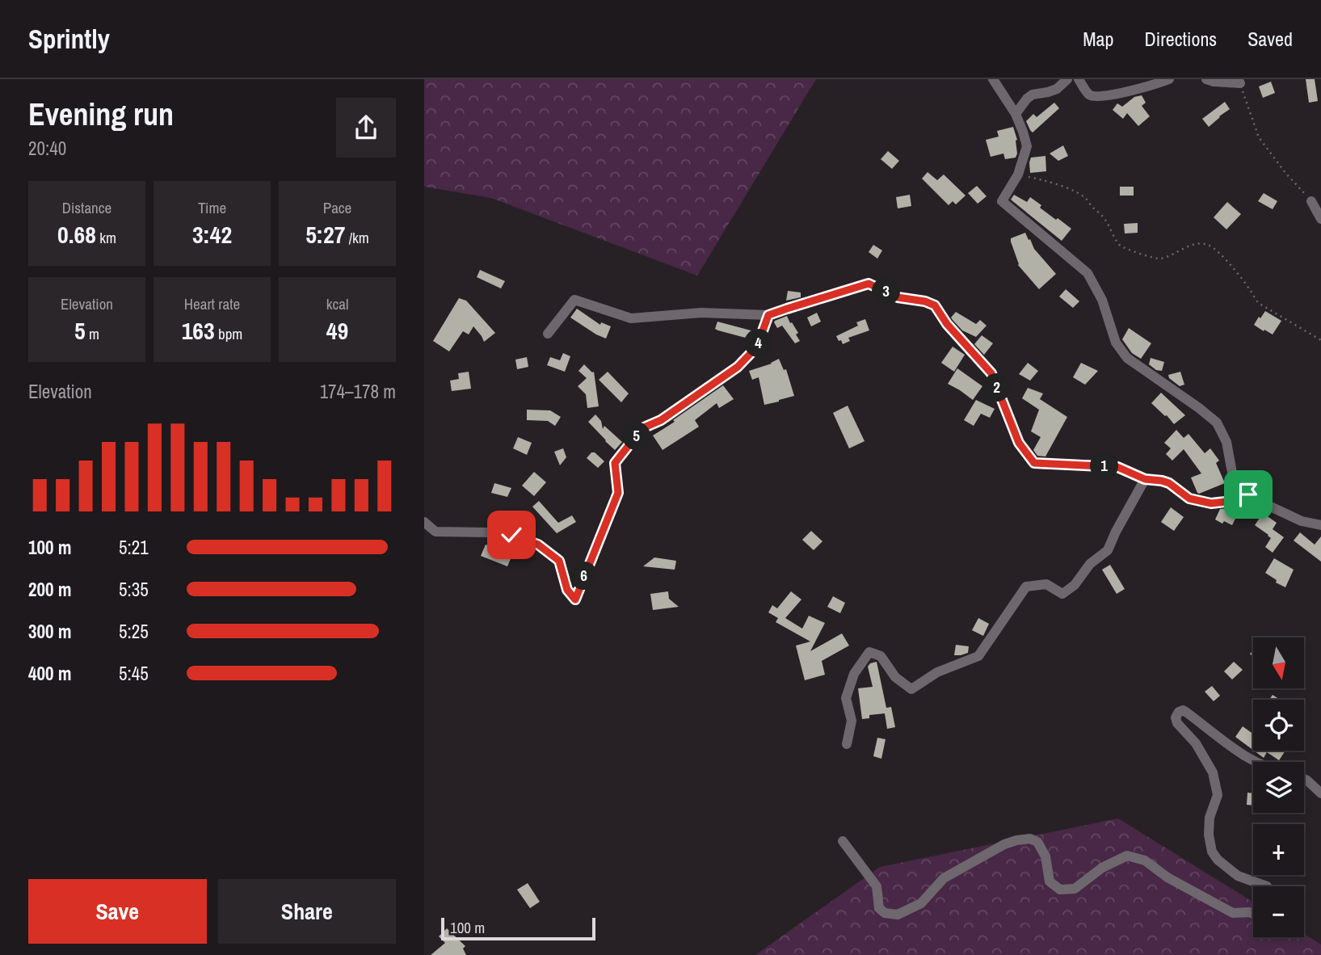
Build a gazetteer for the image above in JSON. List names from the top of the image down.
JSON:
{
  "scale_bar": "100 m",
  "north": "bottom",
  "page": {
    "header": "Sprintly",
    "nav": ["Map", "Directions", "Saved"],
    "heading": ["Evening run", "20:40"],
    "stats": [
      ["Distance", "0.68 km"],
      ["Time", "3:42"],
      ["Pace", "5:27 /km"],
      ["Elevation", "5 m"],
      ["Heart rate", "163 bpm"],
      ["kcal", "49"]
    ],
    "pins": [
      "3",
      "4",
      "2",
      "5",
      "1",
      "6"
    ],
    "chart": ["Elevation", "174–178 m"],
    "list": [
      {
        "name": "100 m",
        "note": "5:21"
      },
      {
        "name": "200 m",
        "note": "5:35"
      },
      {
        "name": "300 m",
        "note": "5:25"
      },
      {
        "name": "400 m",
        "note": "5:45"
      }
    ],
    "map_buttons": ["+", "−"],
    "buttons": ["Save", "Share"],
    "scale": "100 m"
  }
}
